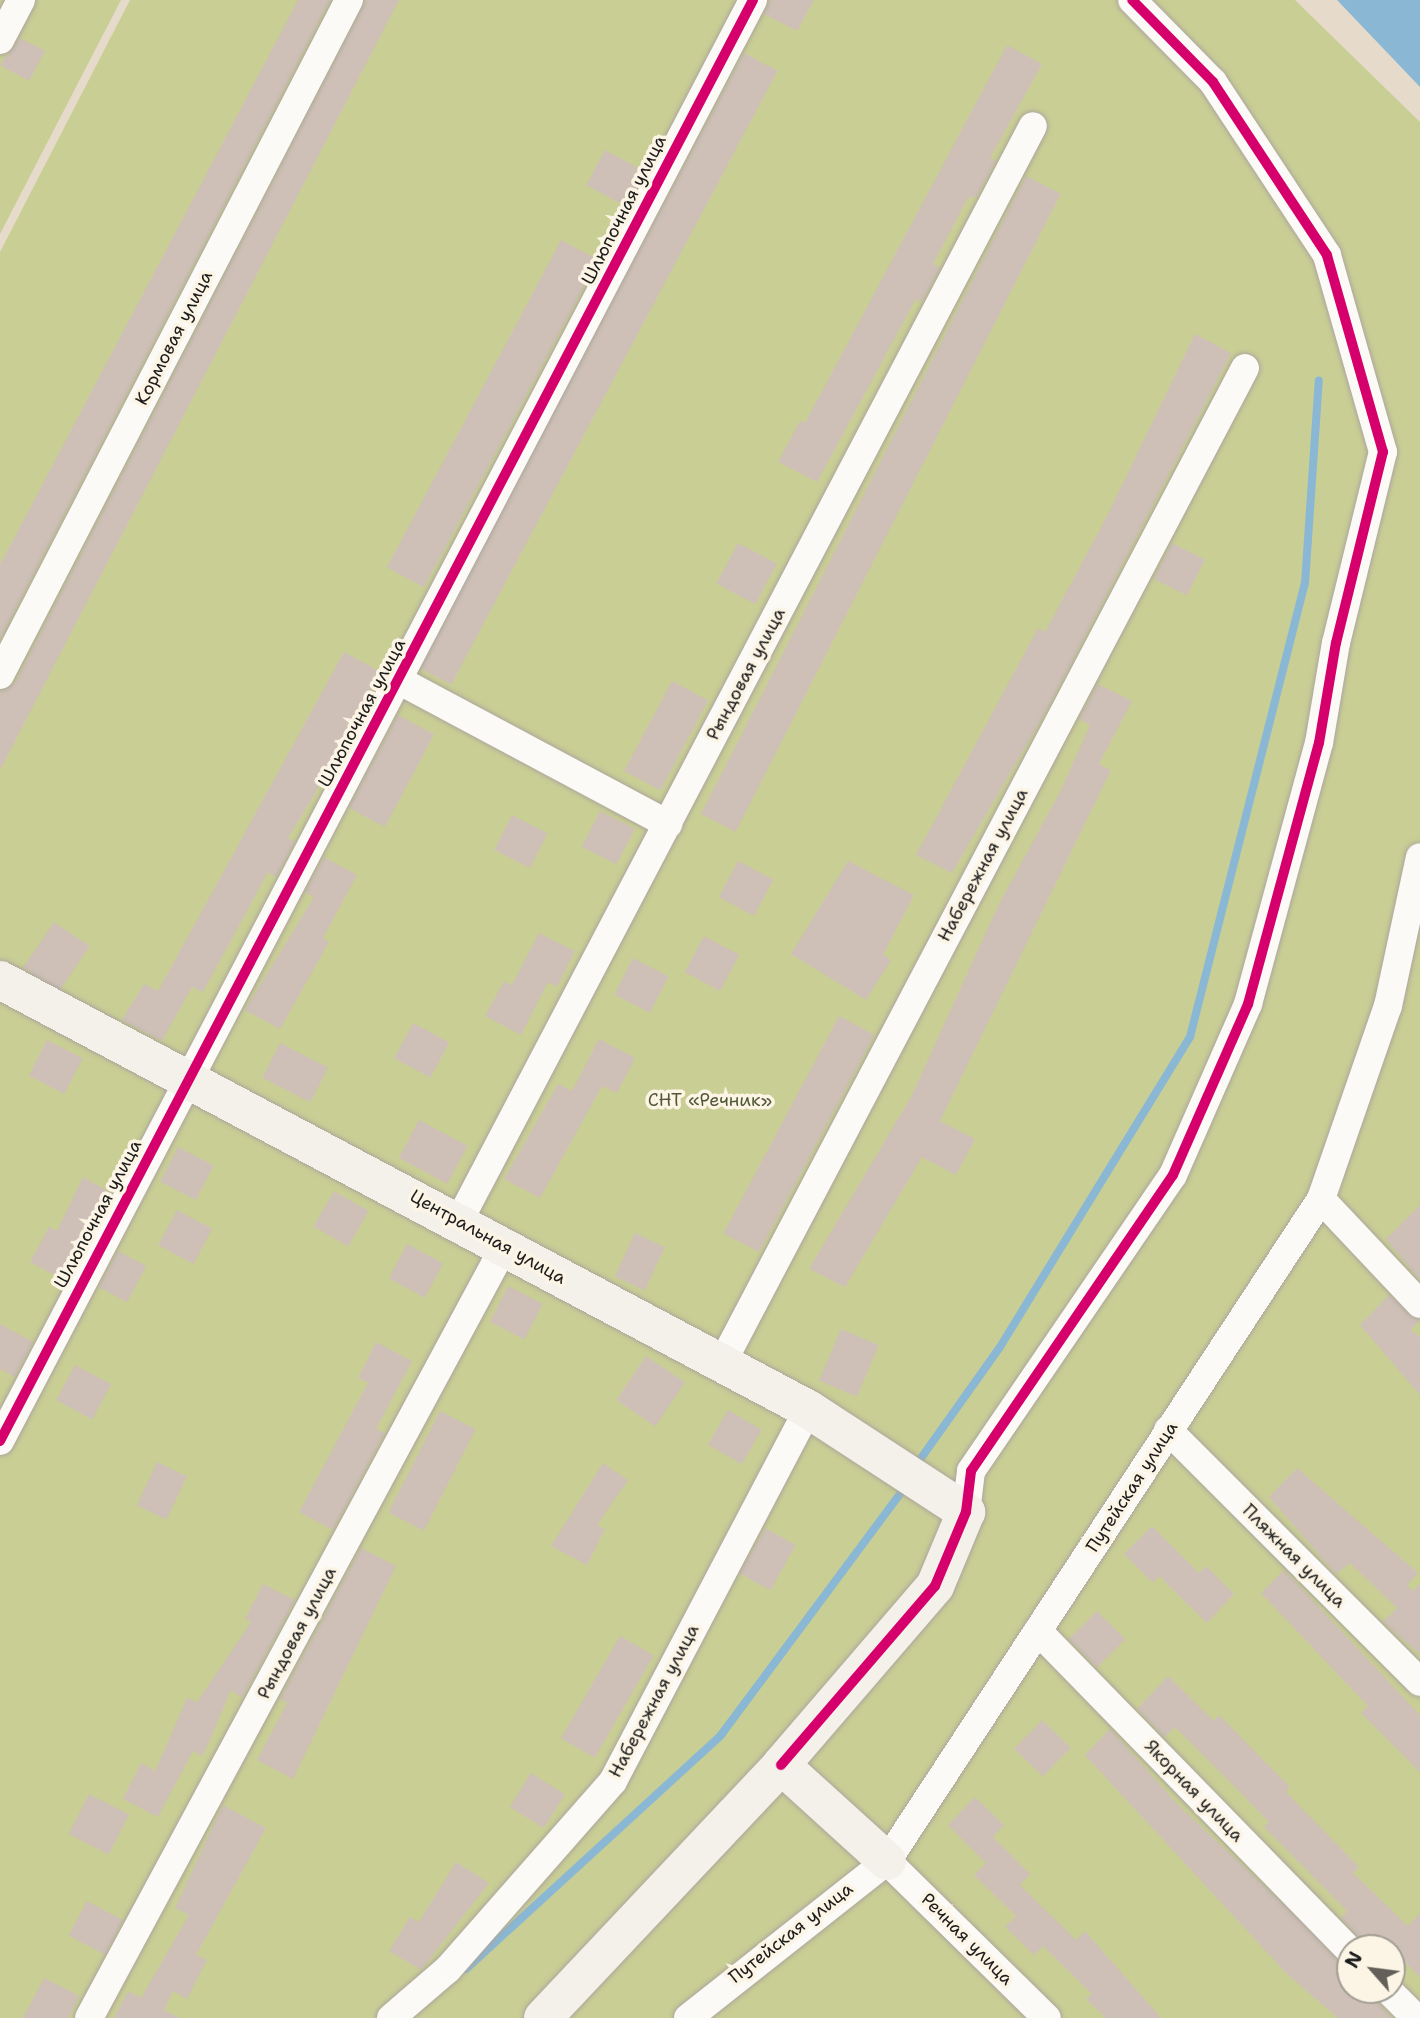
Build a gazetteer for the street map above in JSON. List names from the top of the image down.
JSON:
{
  "streets": {
    "street": [
      "Шлюпочная улица",
      "Кормовая улица",
      "Рындовая улица",
      "Набережная улица",
      "Центральная улица",
      "Путейская улица",
      "Пляжная улица",
      "Якорная улица",
      "Речная улица"
    ]
  },
  "crossings": [
    ["Шлюпочная улица", "Центральная улица"],
    ["Рындовая улица", "Центральная улица"],
    ["Набережная улица", "Центральная улица"],
    ["Путейская улица", "Пляжная улица"],
    ["Путейская улица", "Якорная улица"],
    ["Путейская улица", "Речная улица"]
  ],
  "parks": ["СНТ «Речник»"],
  "north": "top left"
}
